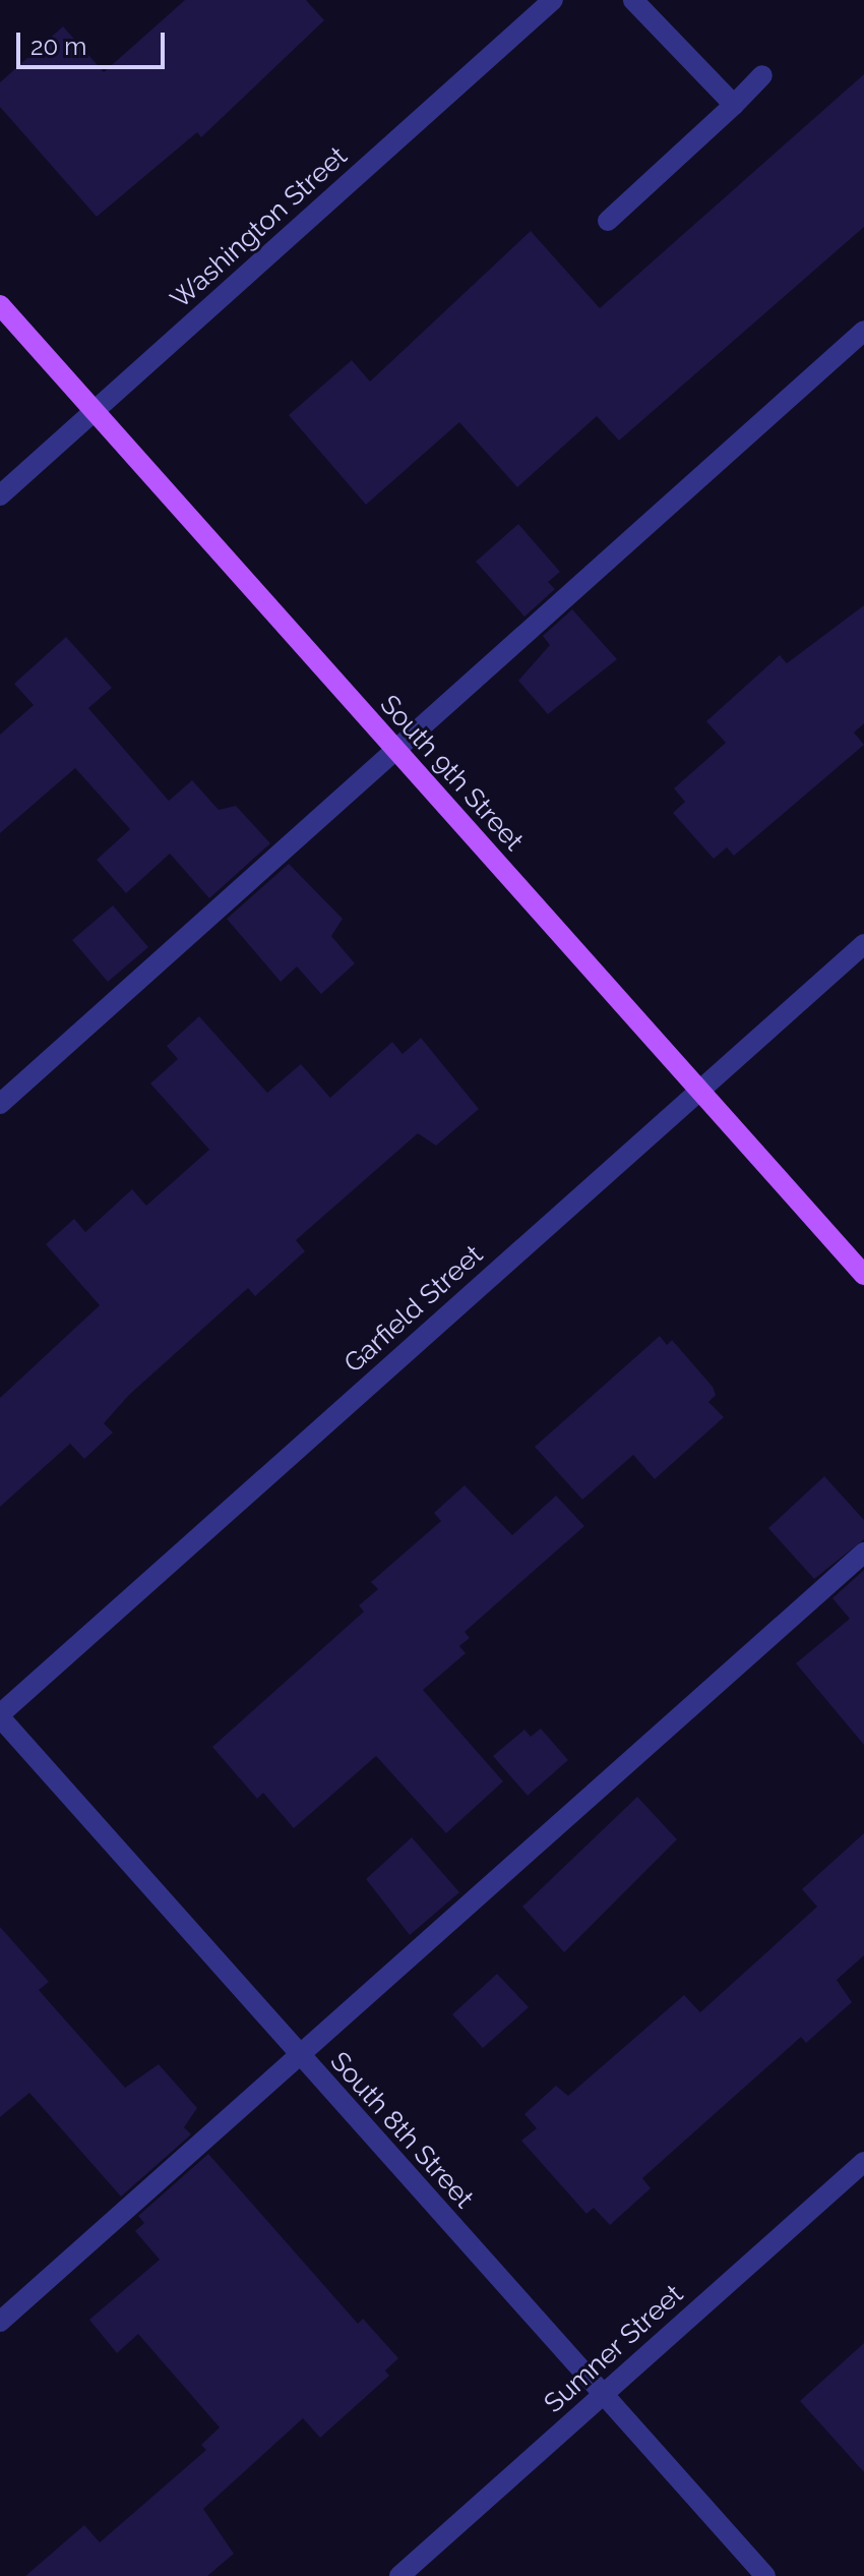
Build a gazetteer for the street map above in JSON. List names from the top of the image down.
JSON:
{
  "streets": {
    "main road": ["South 9th Street"],
    "street": [
      "Washington Street",
      "Garfield Street",
      "South 8th Street",
      "Sumner Street"
    ]
  },
  "crossings": [
    ["Washington Street", "South 9th Street"],
    ["South 9th Street", "Garfield Street"],
    ["Garfield Street", "South 8th Street"],
    ["South 8th Street", "Sumner Street"]
  ],
  "scale_bar": "20 m"
}
